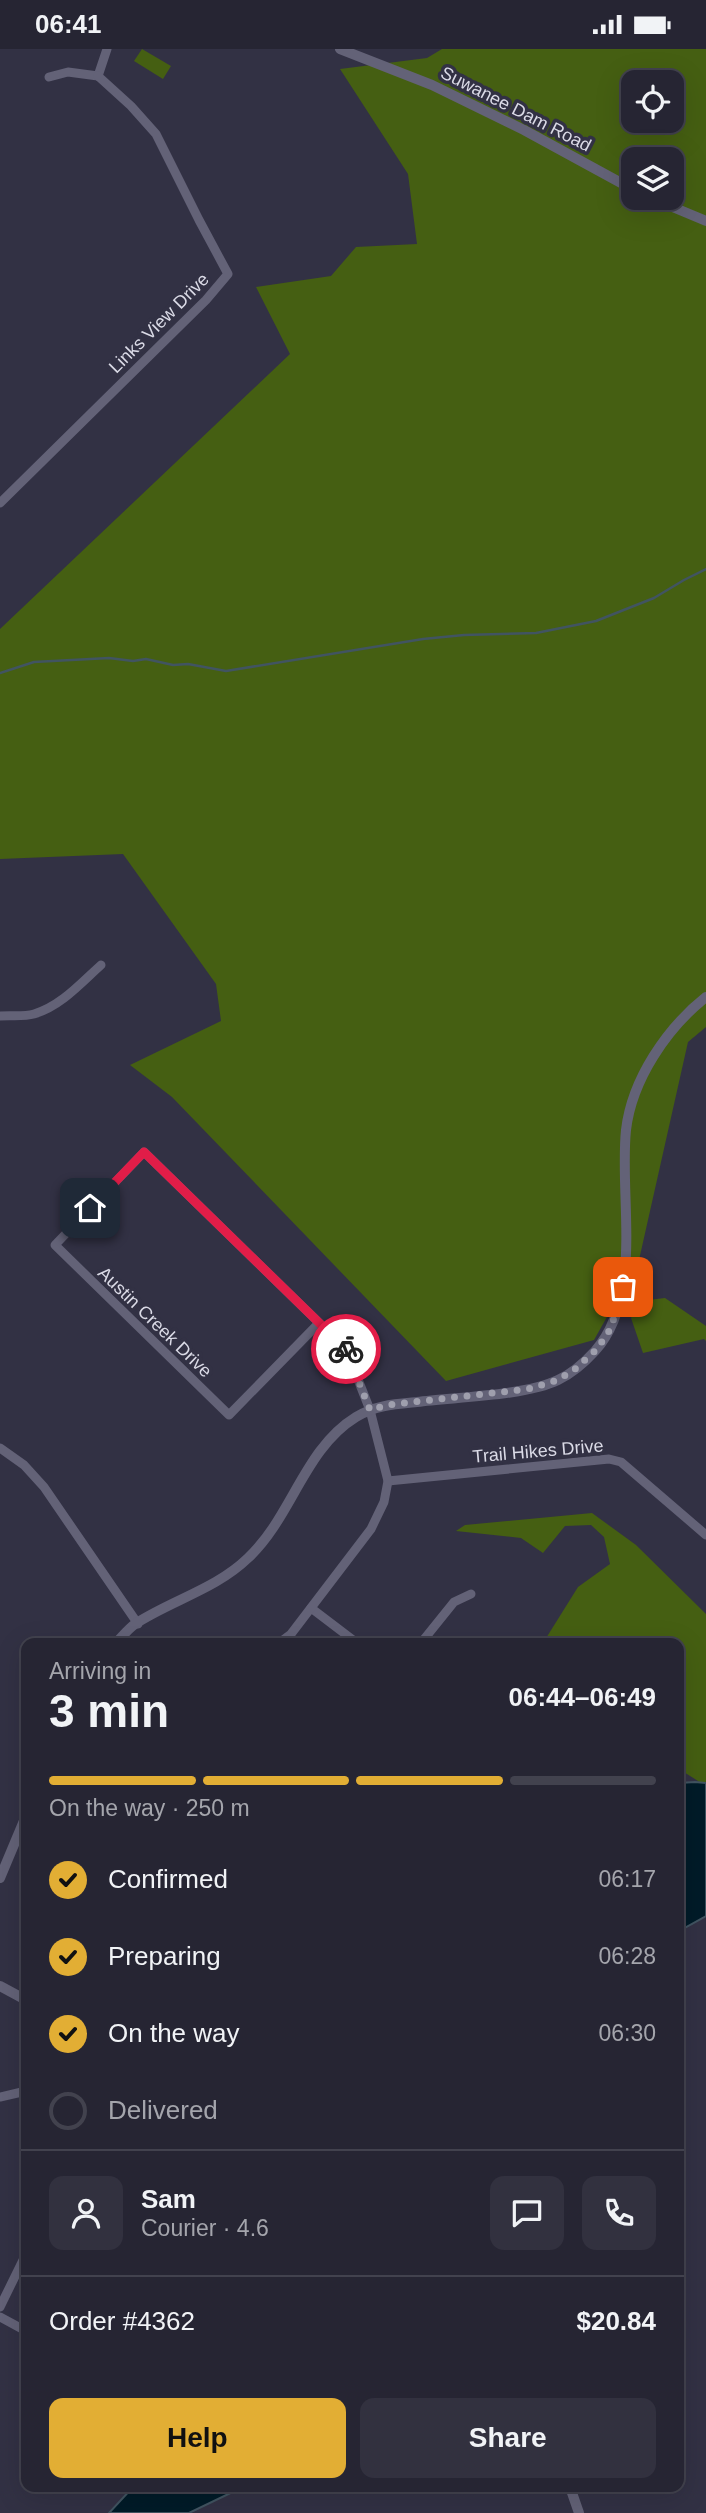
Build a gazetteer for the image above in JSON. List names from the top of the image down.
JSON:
{
  "streets": {
    "street": [
      "Suwanee Dam Road",
      "Links View Drive",
      "Austin Creek Drive",
      "Trail Hikes Drive"
    ]
  },
  "crossings": [
    ["Austin Creek Drive", "Trail Hikes Drive"]
  ],
  "page": {
    "status": "06:41",
    "heading": ["3 min", "Arriving in", "06:44–06:49"],
    "panel": [
      "Sam",
      "Courier · 4.6",
      "Order #4362",
      "$20.84"
    ],
    "bar": "On the way · 250 m",
    "list": [
      ["Confirmed", "06:17"],
      ["Preparing", "06:28"],
      ["On the way", "06:30"],
      "Delivered"
    ],
    "buttons": ["Help", "Share"]
  }
}
